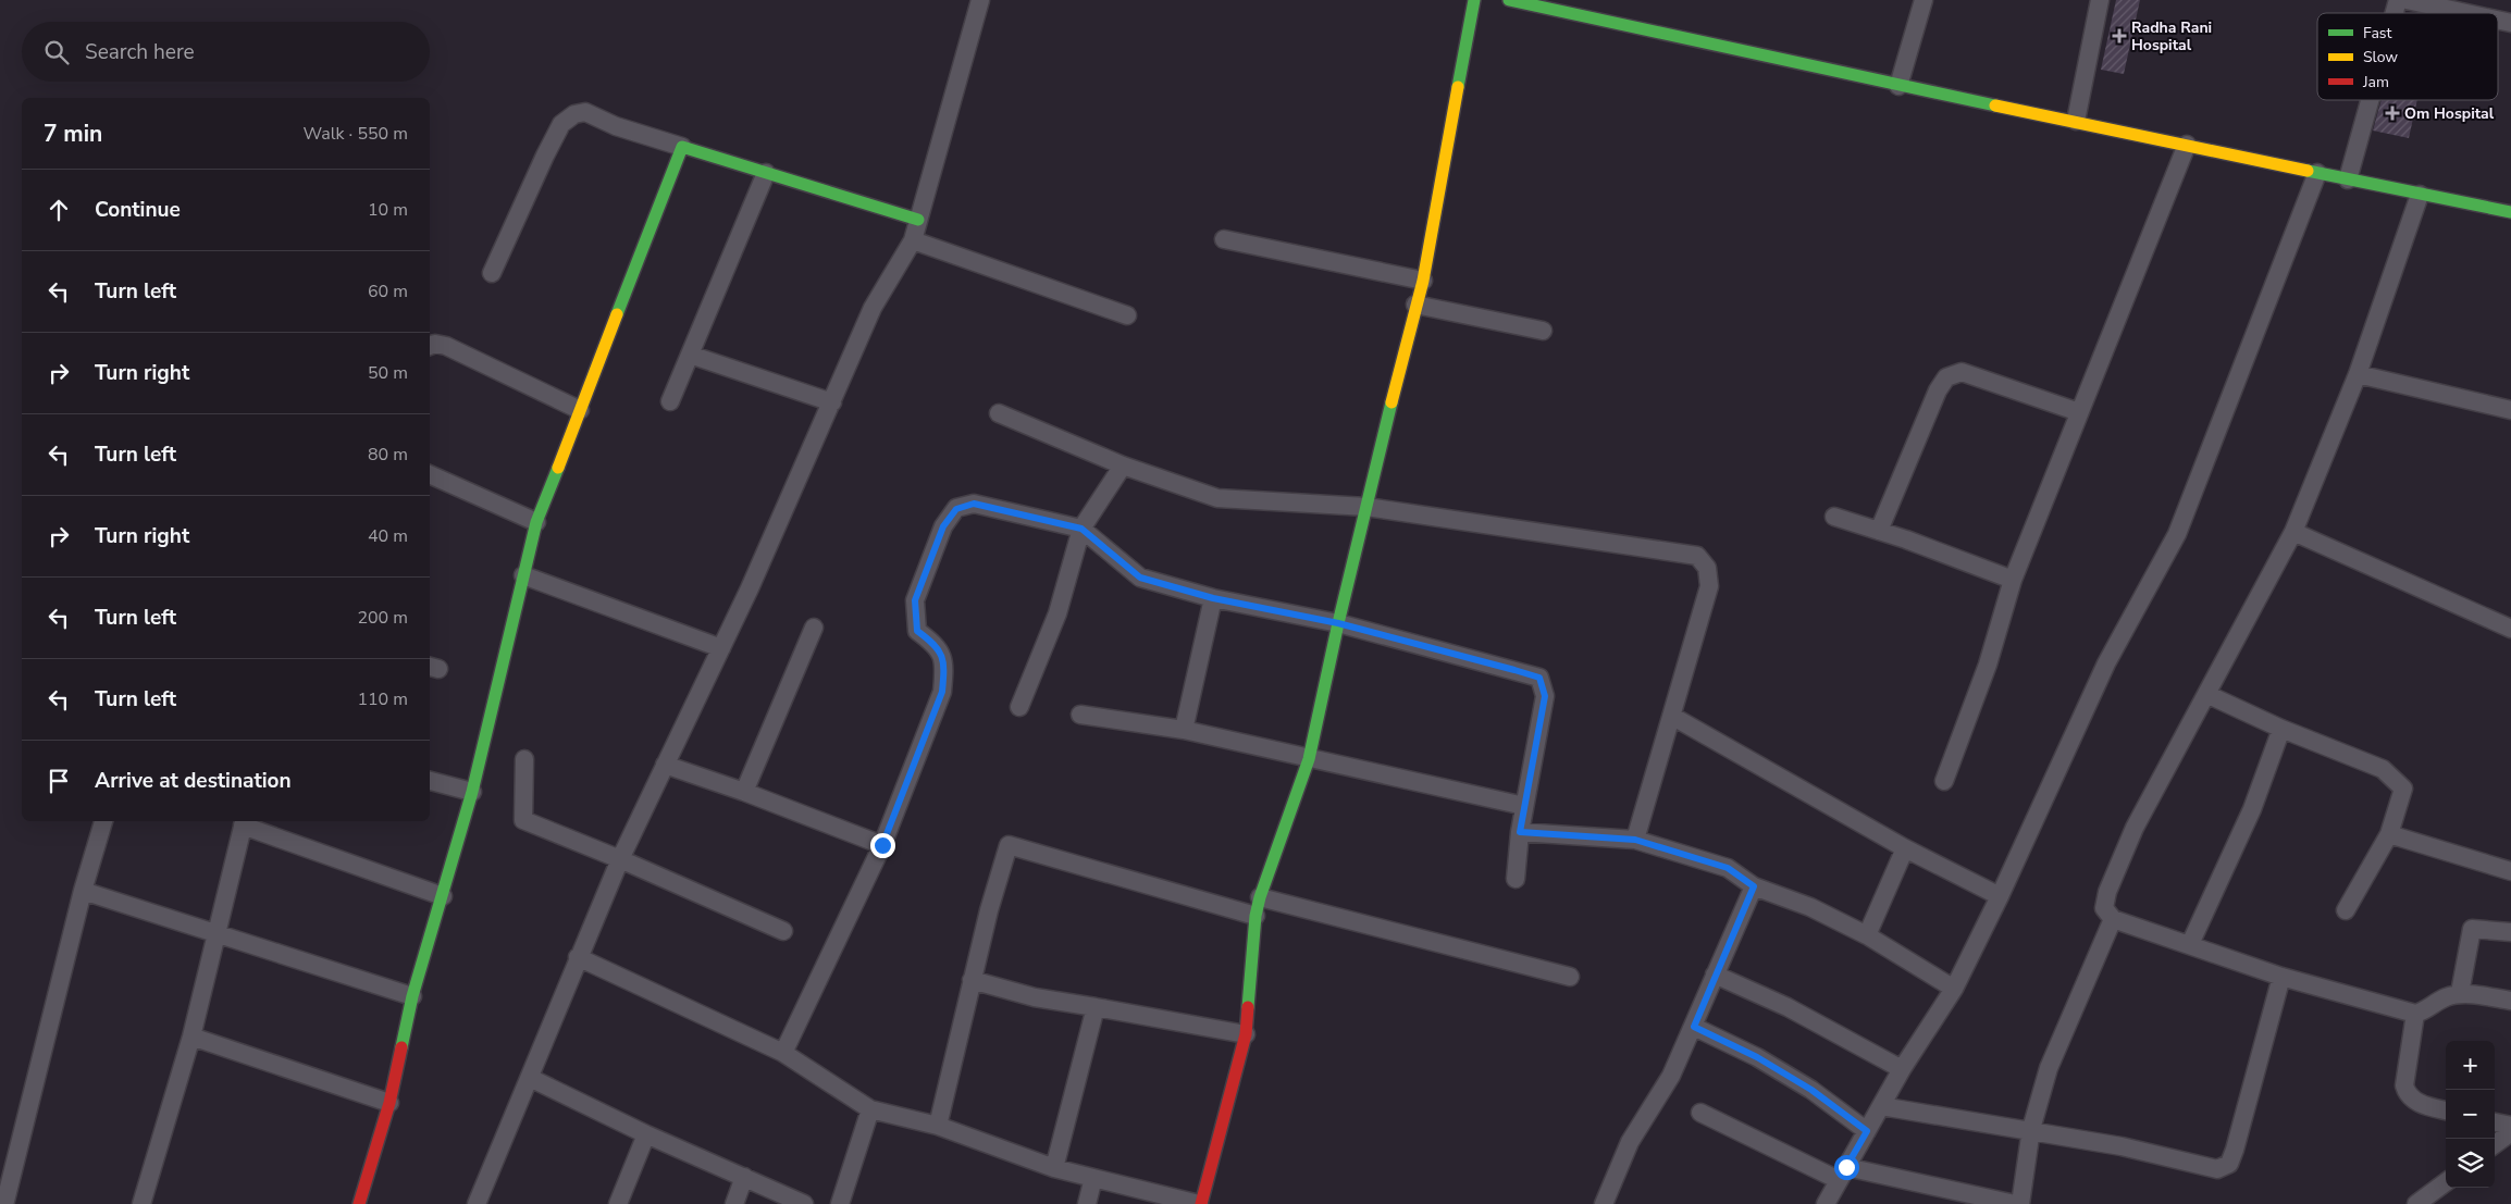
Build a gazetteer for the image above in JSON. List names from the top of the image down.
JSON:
{
  "places": {
    "health": ["Radha Rani Hospital", "Om Hospital"]
  },
  "legend": ["Fast", "Slow", "Jam"],
  "page": {
    "search": "Search here",
    "heading": ["7 min", "Walk · 550 m"],
    "list": [
      ["Continue", "10 m"],
      ["Turn left", "60 m"],
      ["Turn right", "50 m"],
      ["Turn left", "80 m"],
      ["Turn right", "40 m"],
      ["Turn left", "200 m"],
      ["Turn left", "110 m"],
      "Arrive at destination"
    ],
    "map_buttons": ["+", "−"]
  }
}
